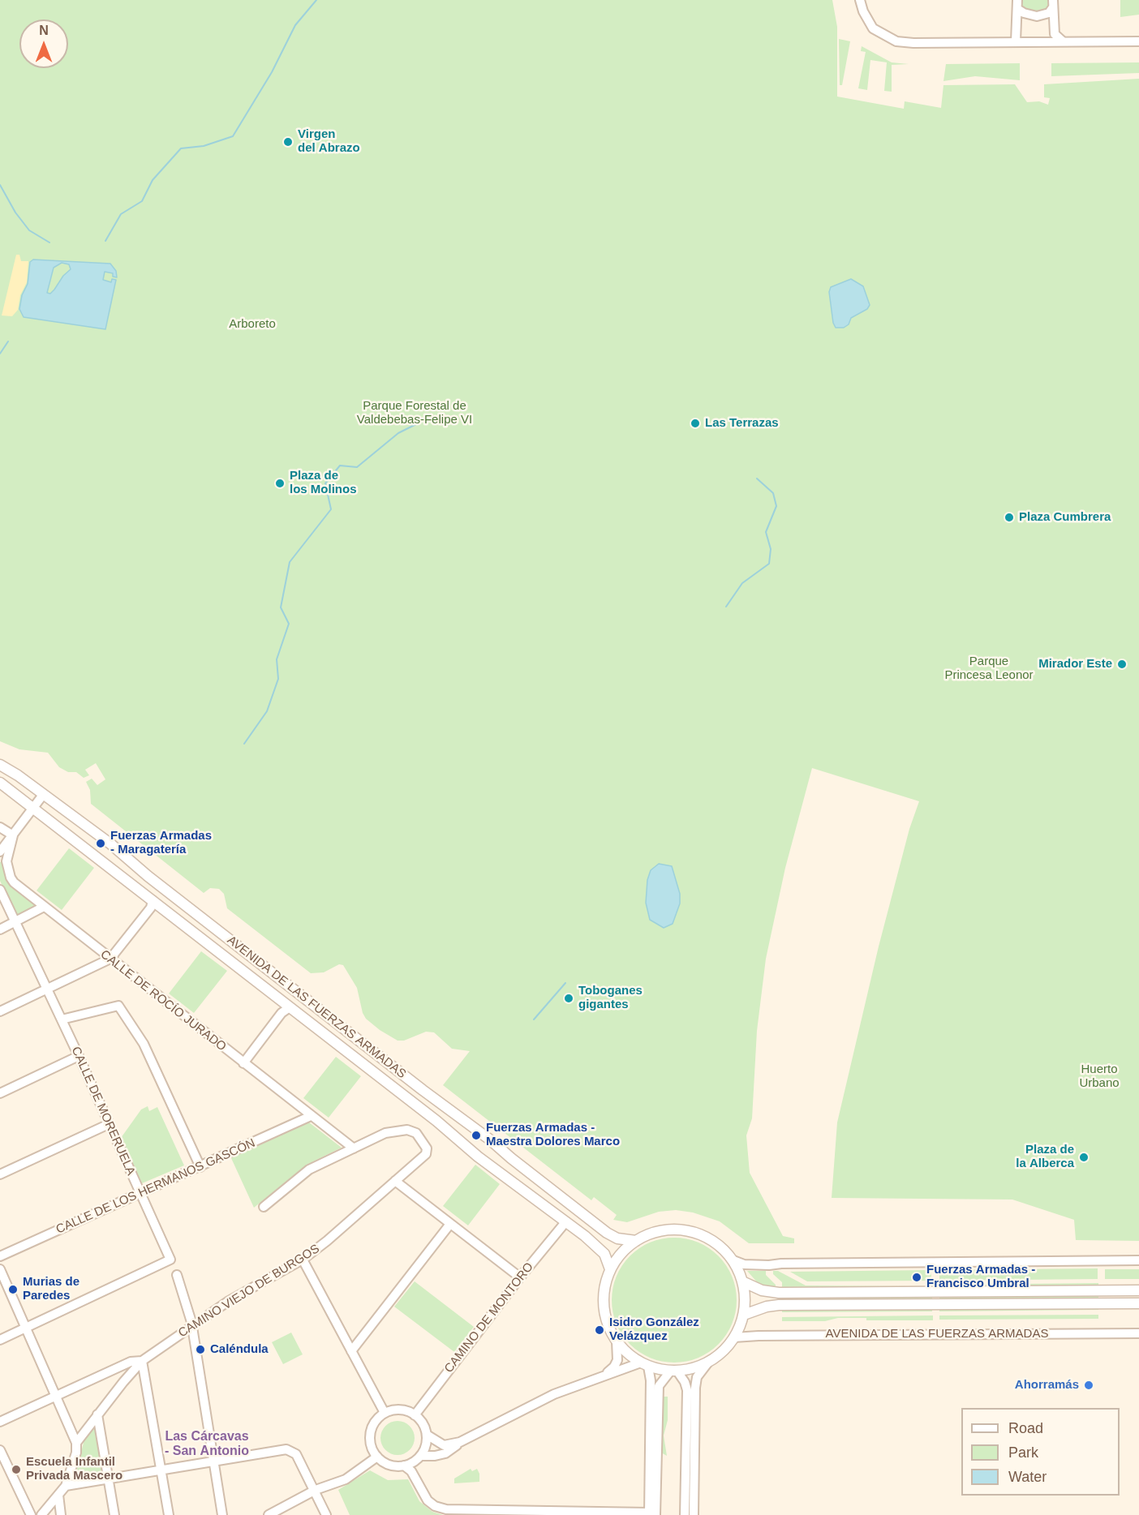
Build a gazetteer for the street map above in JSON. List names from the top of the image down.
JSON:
{
  "streets": {
    "street": [
      "CALLE DE ROCÍO JURADO",
      "AVENIDA DE LAS FUERZAS ARMADAS",
      "CALLE DE MORERUELA",
      "CALLE DE LOS HERMANOS GASCÓN",
      "CAMINO VIEJO DE BURGOS",
      "CAMINO DE MONTORO"
    ]
  },
  "crossings": [
    ["CALLE DE ROCÍO JURADO", "CALLE DE LOS HERMANOS GASCÓN"],
    ["CALLE DE ROCÍO JURADO", "CAMINO VIEJO DE BURGOS"],
    ["AVENIDA DE LAS FUERZAS ARMADAS", "CAMINO DE MONTORO"],
    ["CALLE DE MORERUELA", "CALLE DE LOS HERMANOS GASCÓN"]
  ],
  "districts": ["Las Cárcavas - San Antonio"],
  "parks": [
    "Arboreto",
    "Parque Forestal de Valdebebas-Felipe VI",
    "Parque Princesa Leonor",
    "Huerto Urbano"
  ],
  "places": [
    "Virgen del Abrazo",
    "Las Terrazas",
    "Plaza de los Molinos",
    "Plaza Cumbrera",
    "Mirador Este",
    "Fuerzas Armadas - Maragatería",
    "Toboganes gigantes",
    "Fuerzas Armadas - Maestra Dolores Marco",
    "Plaza de la Alberca",
    "Fuerzas Armadas - Francisco Umbral",
    "Murias de Paredes",
    "Isidro González Velázquez",
    "Caléndula",
    "Ahorramás",
    "Escuela Infantil Privada Mascero"
  ],
  "legend": ["Road", "Park", "Water"],
  "north": "top"
}
